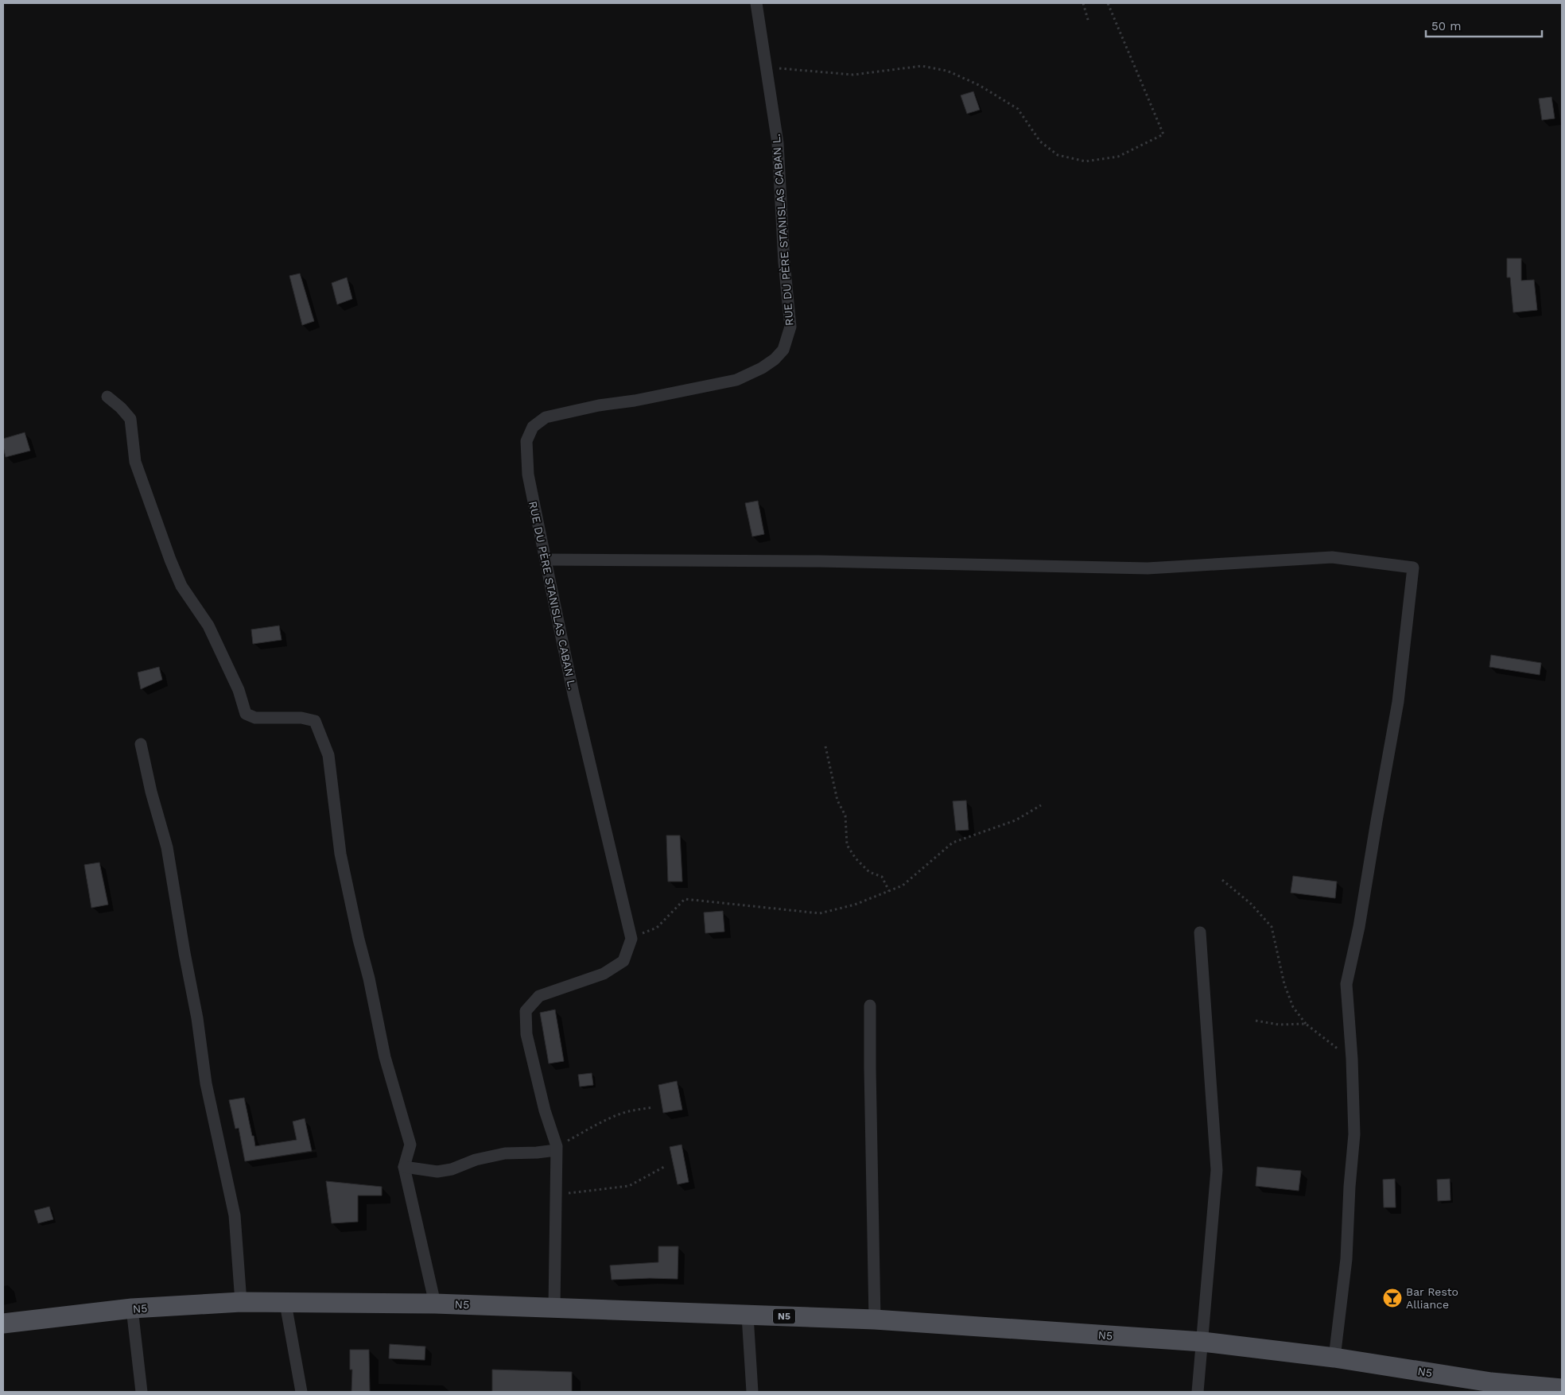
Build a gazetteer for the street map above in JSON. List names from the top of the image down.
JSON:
{
  "streets": {
    "main road": ["N5"],
    "street": ["RUE DU PÈRE STANISLAS CABAN L."]
  },
  "places": {
    "bar": ["Bar Resto Alliance"]
  },
  "scale_bar": "50 m"
}
